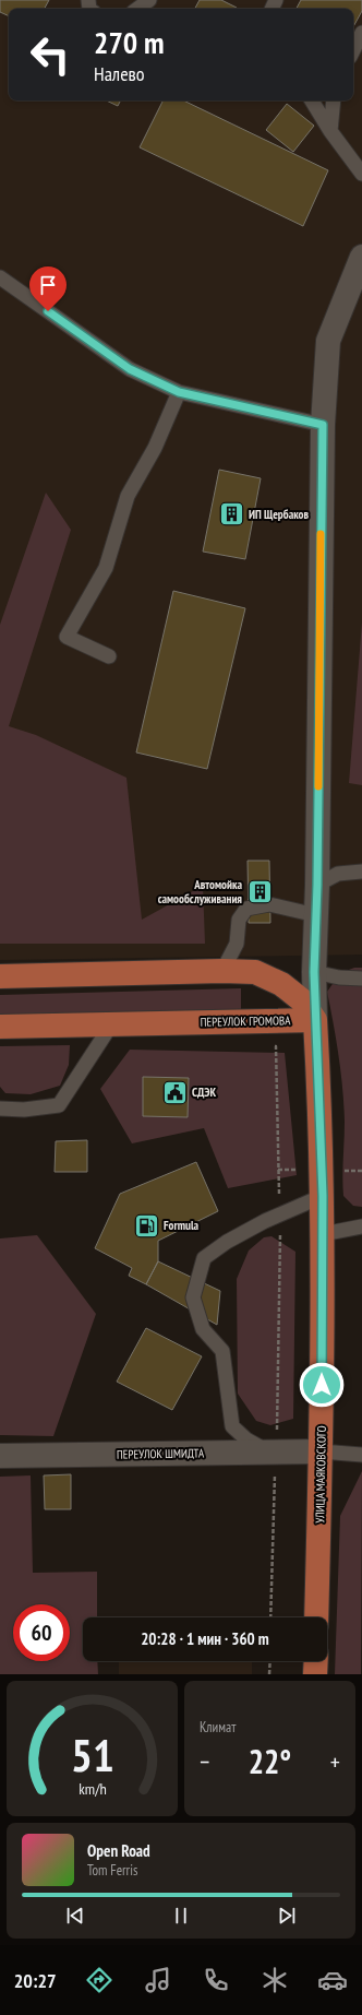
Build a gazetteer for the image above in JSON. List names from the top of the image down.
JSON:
{
  "streets": {
    "main road": ["ПЕРЕУЛОК ГРОМОВА", "УЛИЦА МАЯКОВСКОГО"],
    "street": ["ПЕРЕУЛОК ШМИДТА"]
  },
  "crossings": [
    ["ПЕРЕУЛОК ГРОМОВА", "УЛИЦА МАЯКОВСКОГО"],
    ["ПЕРЕУЛОК ШМИДТА", "УЛИЦА МАЯКОВСКОГО"]
  ],
  "places": {
    "building": ["ИП Щербаков", "Автомойка самообслуживания"],
    "public building": ["СДЭК"],
    "fuel station": ["Formula"]
  },
  "page": {
    "turn": ["270 m", "Налево"],
    "limit": "60",
    "trip": "20:28 · 1 мин · 360 m",
    "tile": "Климат",
    "heat": ["−", "22°", "+"],
    "song": ["Open Road", "Tom Ferris"],
    "tabs": "20:27",
    "gauge": ["51", "km/h"]
  }
}
